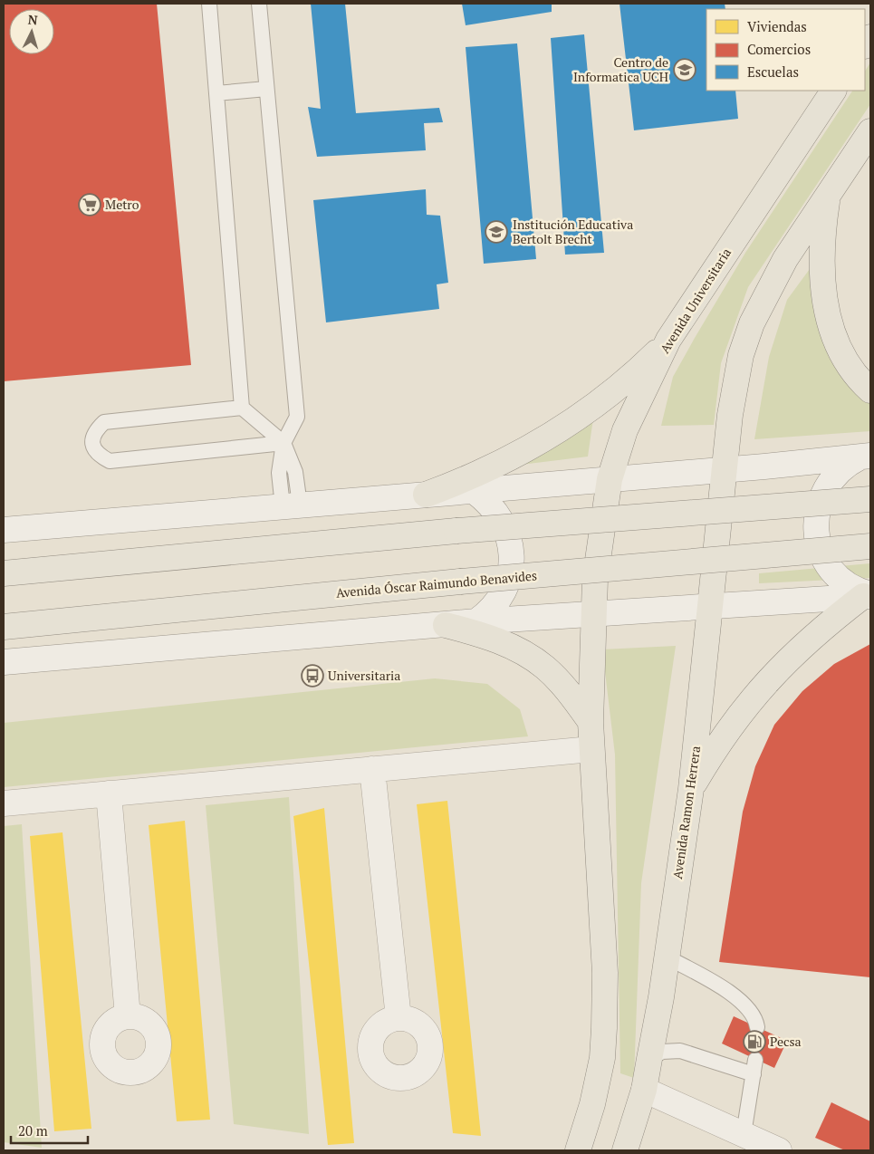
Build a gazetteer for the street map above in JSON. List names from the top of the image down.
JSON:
{
  "streets": {
    "main road": ["Avenida Universitaria", "Avenida Óscar Raimundo Benavides", "Avenida Ramon Herrera"]
  },
  "places": {
    "school or university": ["Centro de Informatica UCH", "Institución Educativa Bertolt Brecht"],
    "supermarket": ["Metro"],
    "bus stop": ["Universitaria"],
    "fuel station": ["Pecsa"]
  },
  "legend": ["Viviendas", "Comercios", "Escuelas"],
  "scale_bar": "20 m",
  "north": "top"
}
